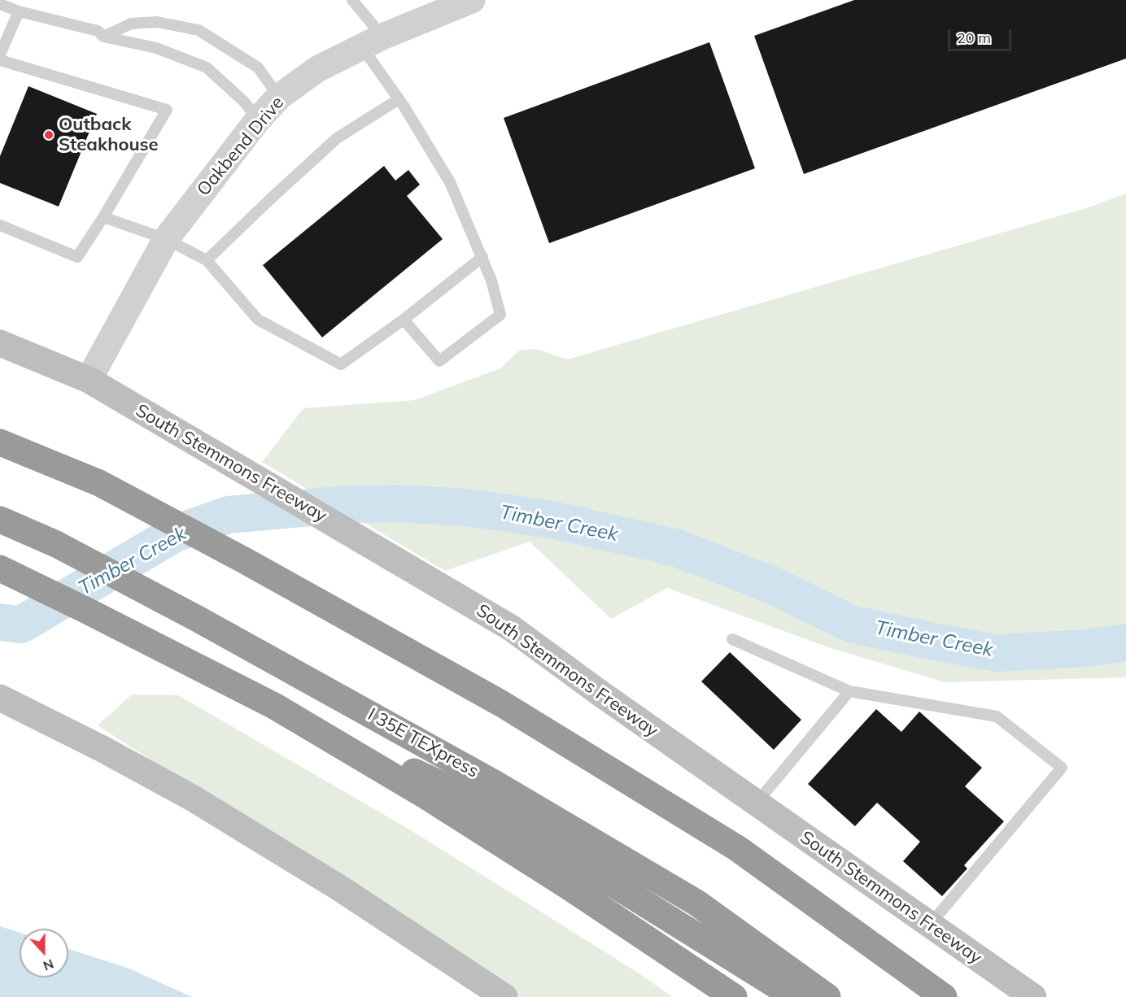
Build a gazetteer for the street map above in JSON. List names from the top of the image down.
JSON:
{
  "streets": {
    "highway": ["I 35E TEXpress"],
    "main road": ["South Stemmons Freeway"],
    "street": ["Oakbend Drive"]
  },
  "crossings": [
    ["Oakbend Drive", "South Stemmons Freeway"]
  ],
  "water": ["Timber Creek"],
  "places": ["Outback Steakhouse"],
  "scale_bar": "20 m",
  "north": "bottom"
}
